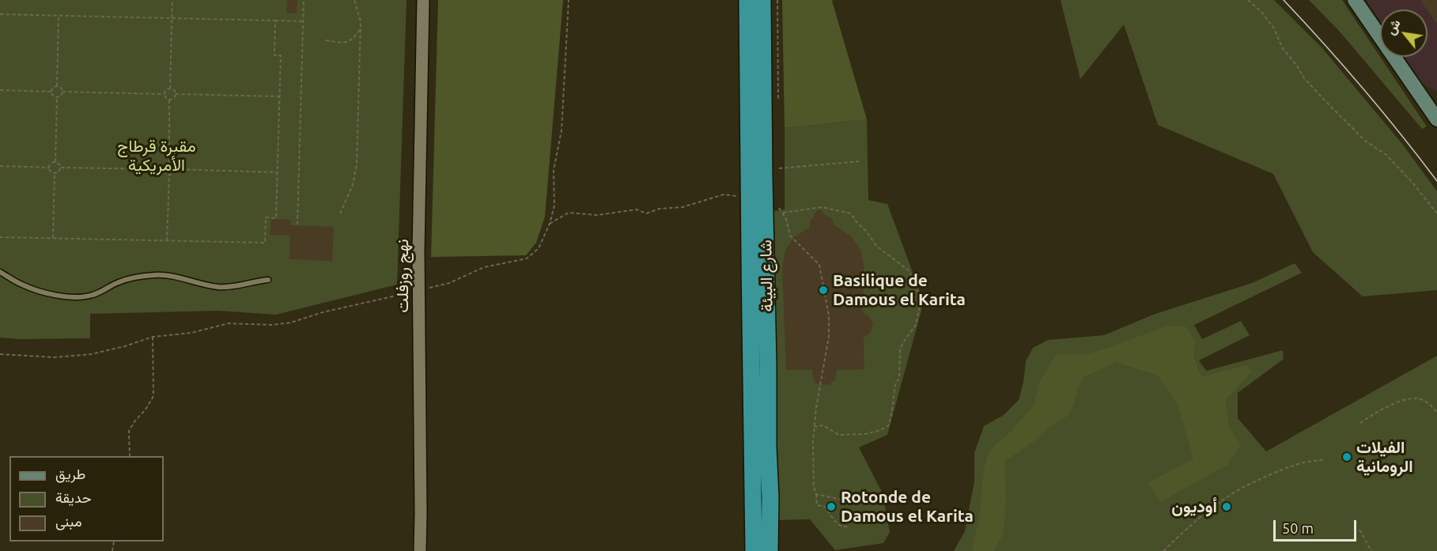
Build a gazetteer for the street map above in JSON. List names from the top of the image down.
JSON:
{
  "streets": {
    "highway": ["شارع البيئة"],
    "street": ["نهج روزفلت"]
  },
  "parks": ["مقبرة قرطاج الأمريكية"],
  "places": [
    "Basilique de Damous el Karita",
    "الفيلات الرومانية",
    "Rotonde de Damous el Karita",
    "أوديون"
  ],
  "legend": ["طريق", "حديقة", "مبنى"],
  "scale_bar": "50 m",
  "north": "top left"
}
